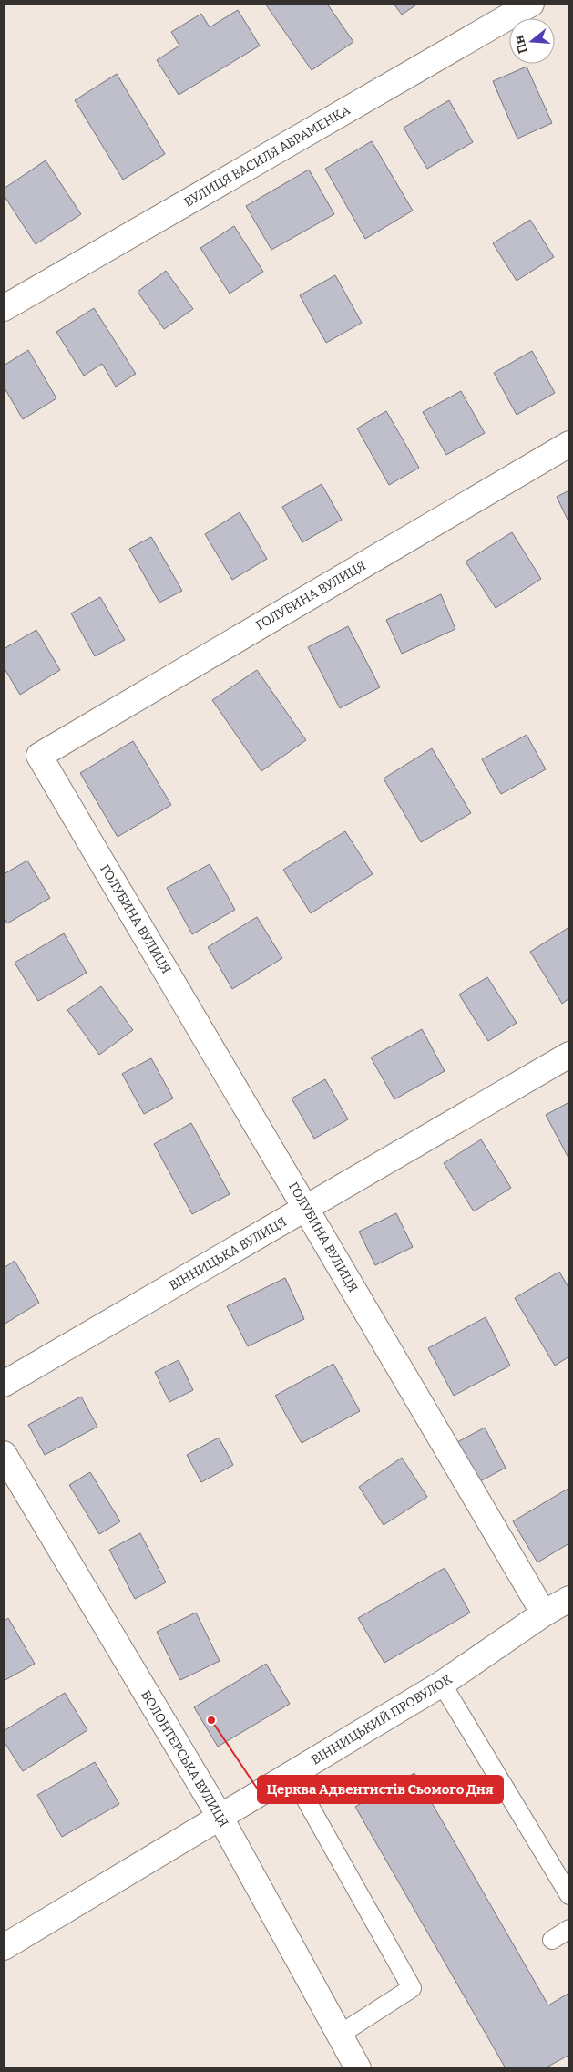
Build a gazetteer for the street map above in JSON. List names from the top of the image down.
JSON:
{
  "streets": {
    "street": [
      "ВУЛИЦЯ ВАСИЛЯ АВРАМЕНКА",
      "ГОЛУБИНА ВУЛИЦЯ",
      "ВІННИЦЬКА ВУЛИЦЯ",
      "ВІННИЦЬКИЙ ПРОВУЛОК",
      "ВОЛОНТЕРСЬКА ВУЛИЦЯ"
    ]
  },
  "crossings": [
    ["ГОЛУБИНА ВУЛИЦЯ", "ВІННИЦЬКА ВУЛИЦЯ"],
    ["ГОЛУБИНА ВУЛИЦЯ", "ВІННИЦЬКИЙ ПРОВУЛОК"],
    ["ВІННИЦЬКИЙ ПРОВУЛОК", "ВОЛОНТЕРСЬКА ВУЛИЦЯ"]
  ],
  "places": ["Церква Адвентистів Сьомого Дня"],
  "north": "left"
}
